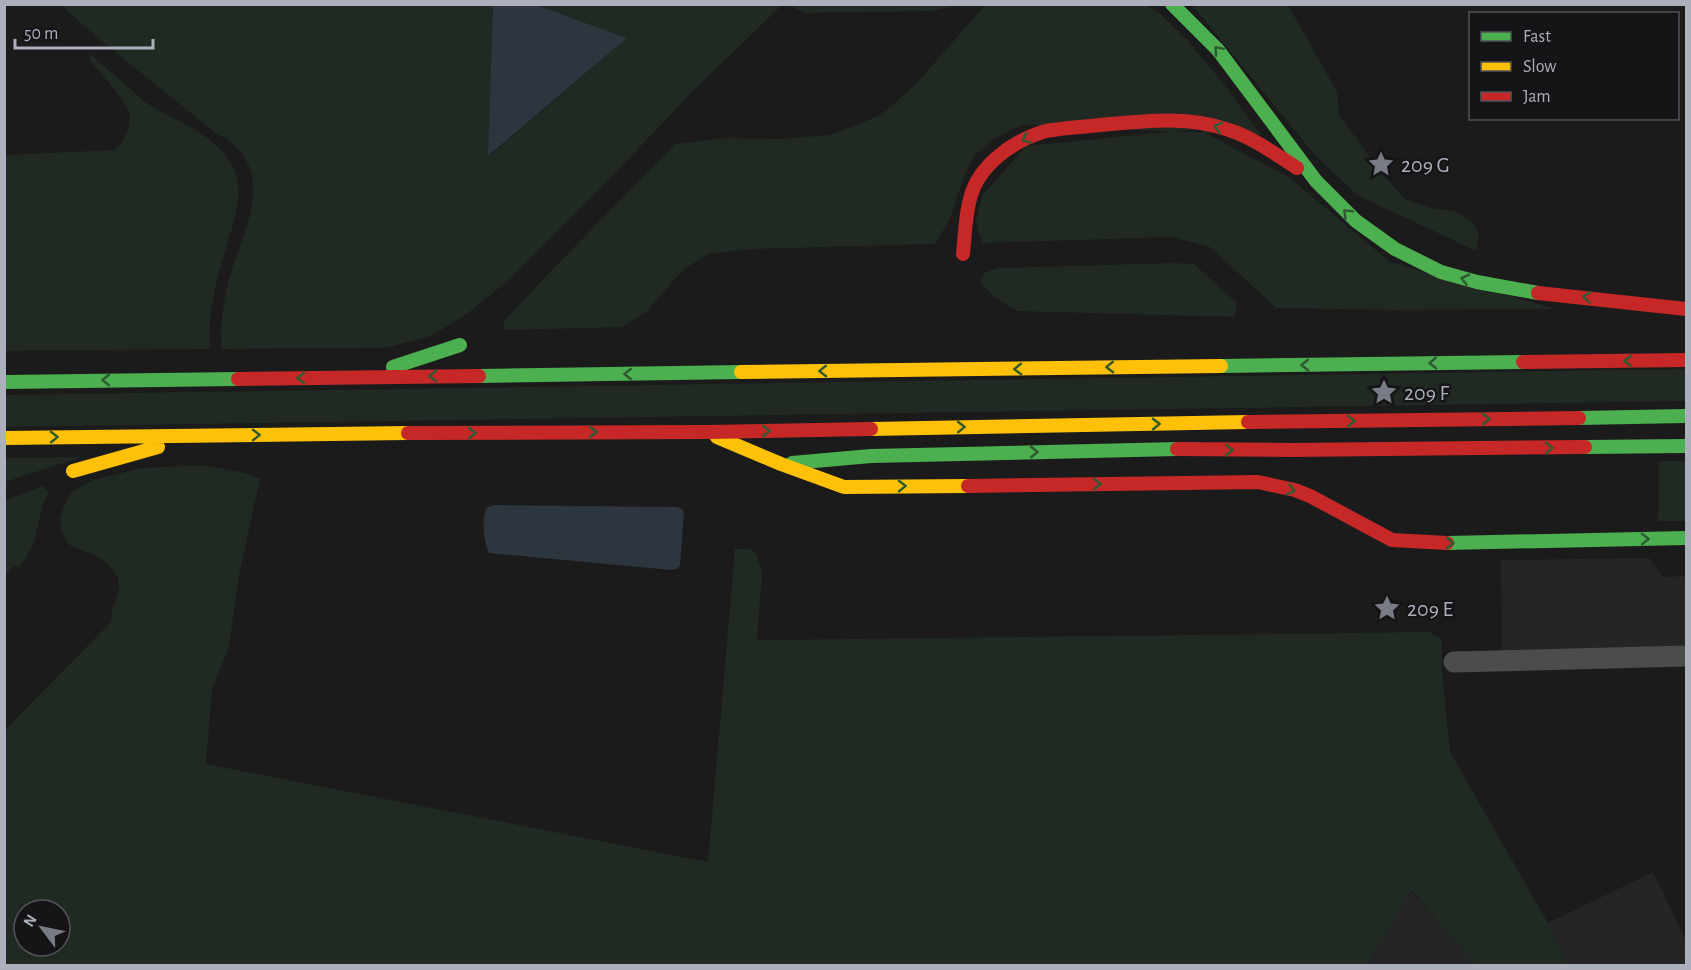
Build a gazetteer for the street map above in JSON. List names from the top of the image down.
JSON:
{
  "places": {
    "place": ["209 G", "209 F", "209 E"]
  },
  "legend": ["Fast", "Slow", "Jam"],
  "scale_bar": "50 m",
  "north": "top left"
}
